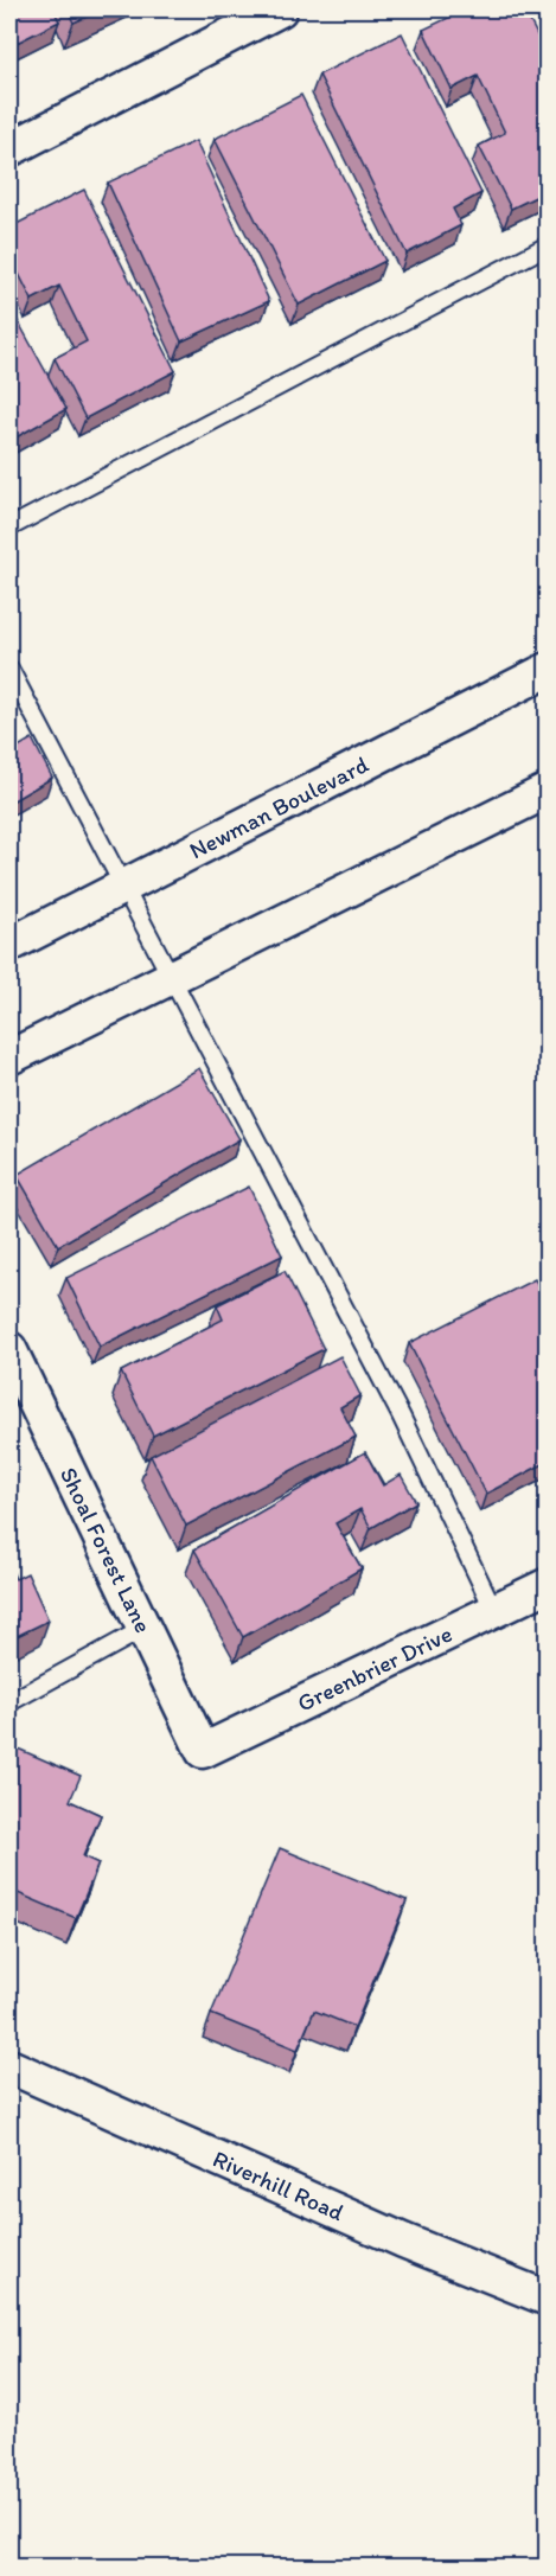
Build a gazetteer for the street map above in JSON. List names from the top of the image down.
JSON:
{
  "streets": {
    "street": [
      "Newman Boulevard",
      "Shoal Forest Lane",
      "Greenbrier Drive",
      "Riverhill Road"
    ]
  },
  "crossings": [
    ["Shoal Forest Lane", "Greenbrier Drive"]
  ]
}
